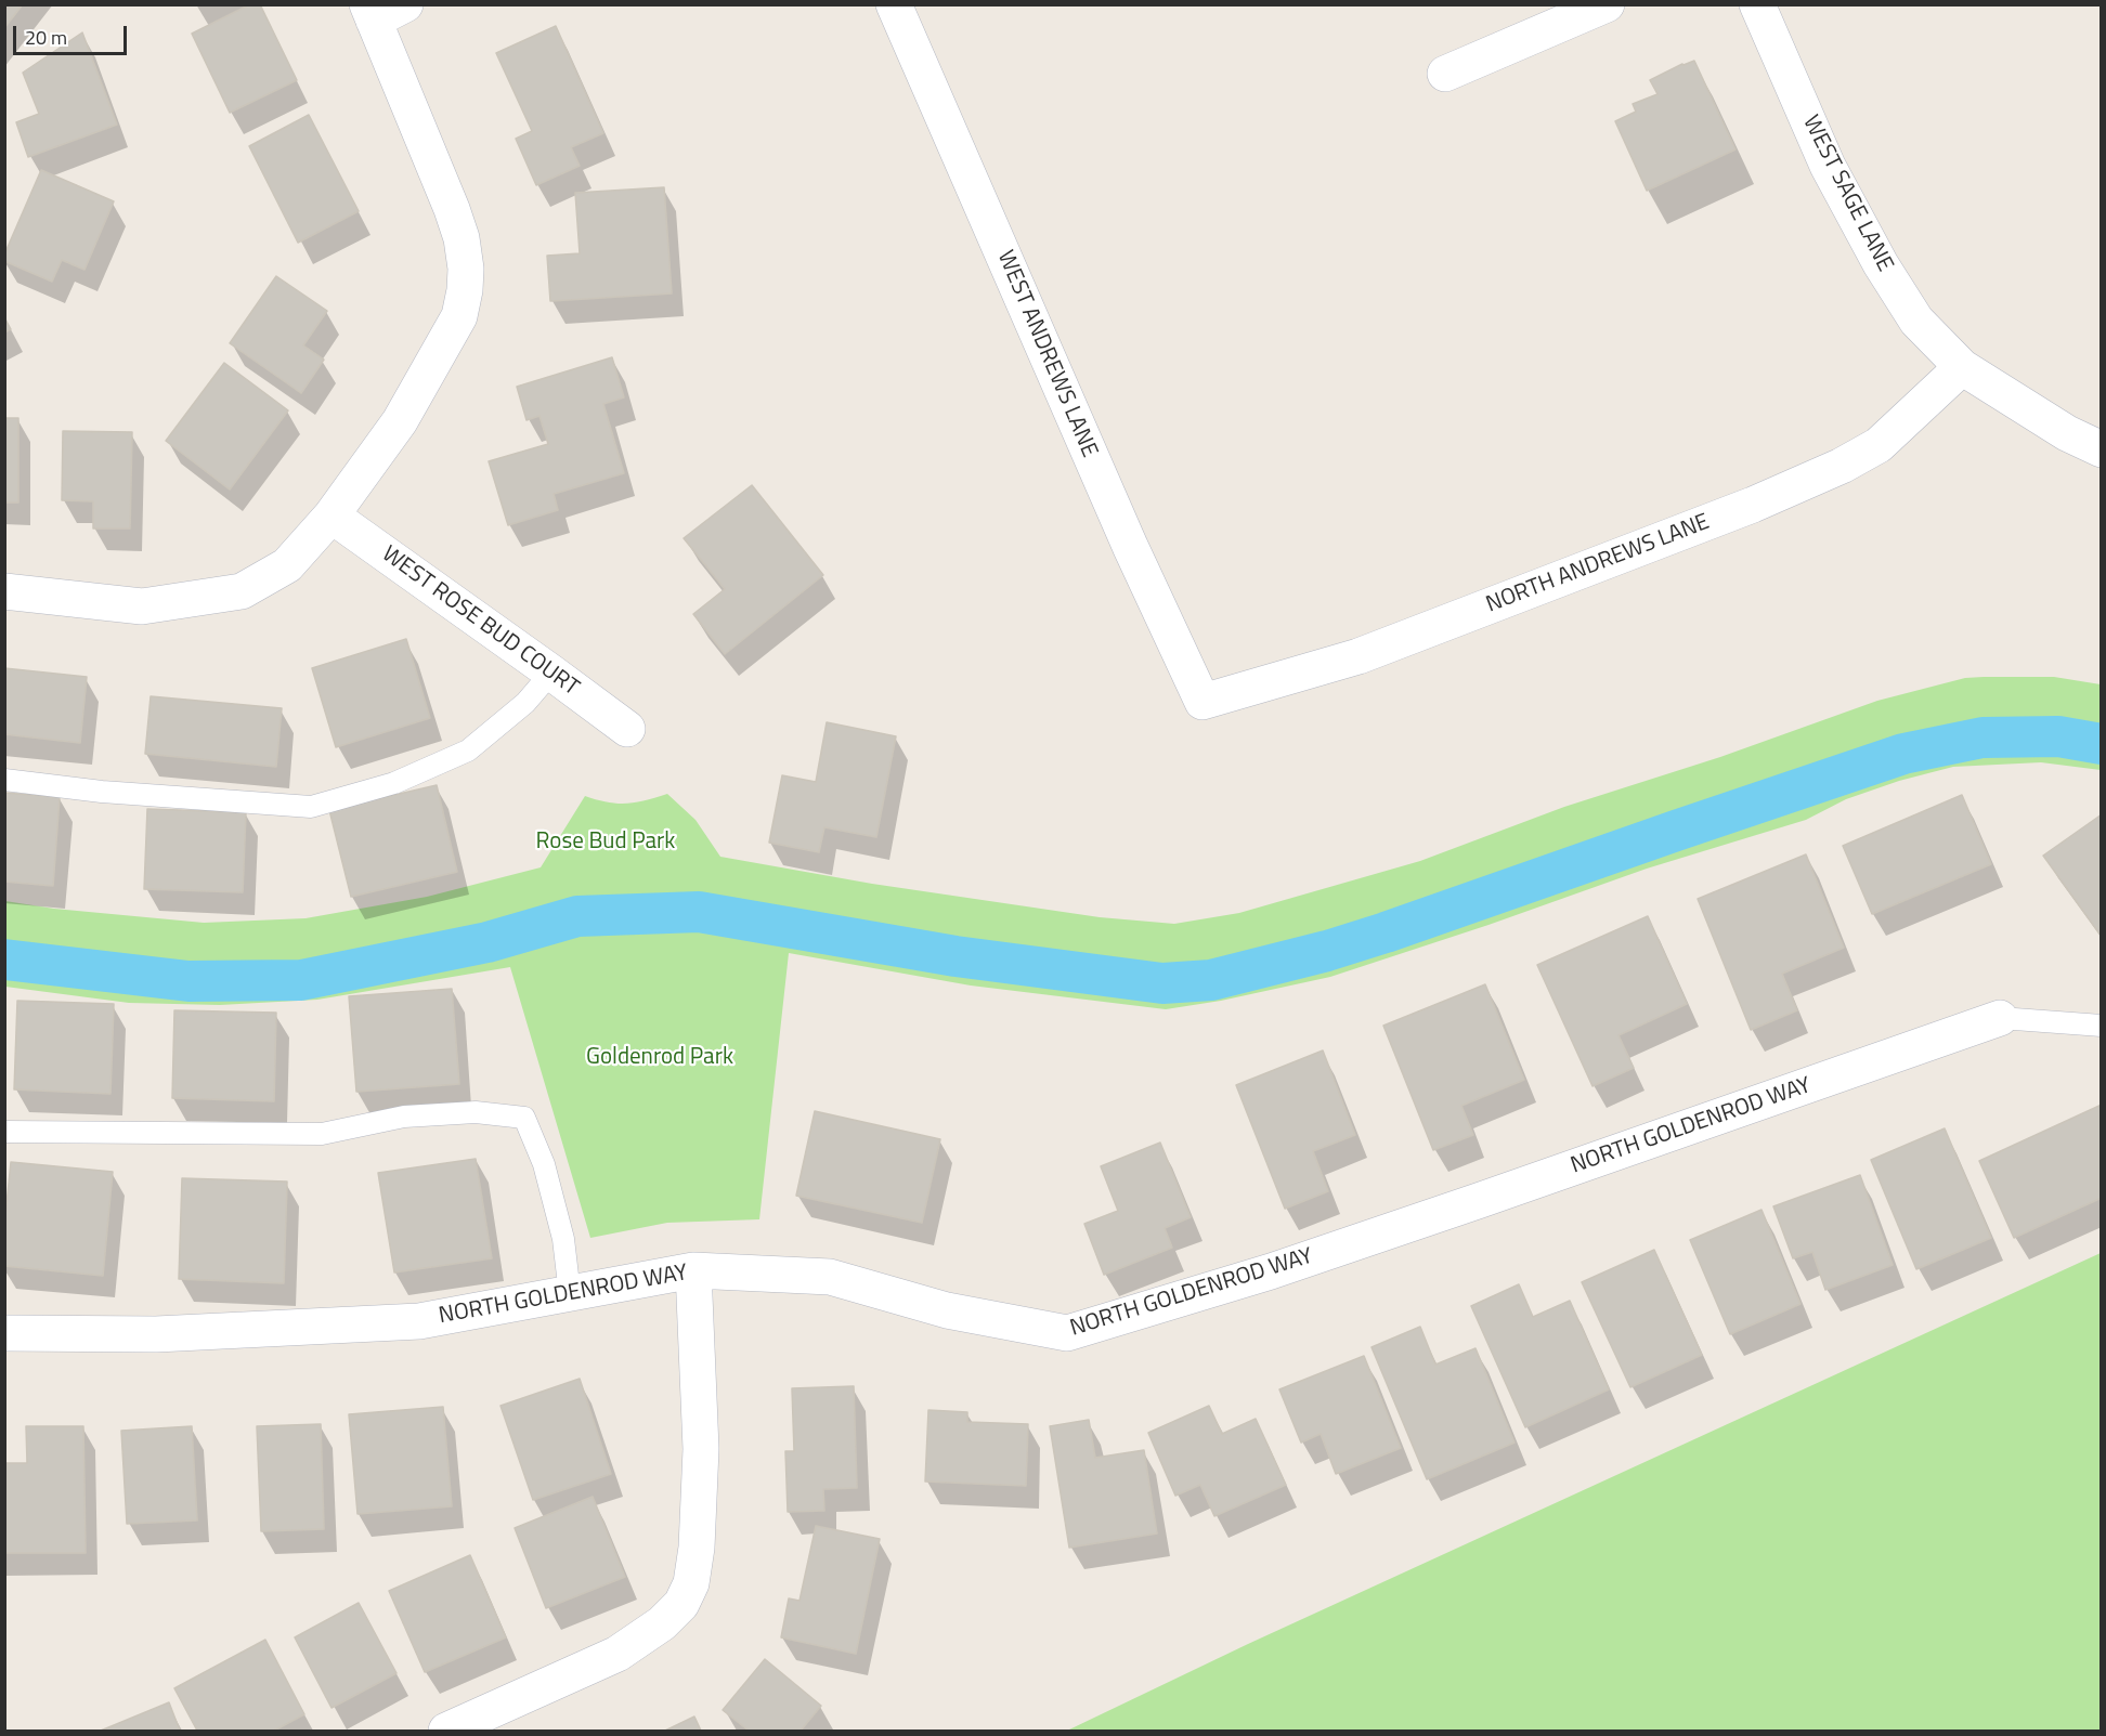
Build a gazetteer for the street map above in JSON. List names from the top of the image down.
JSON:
{
  "streets": {
    "street": [
      "WEST SAGE LANE",
      "WEST ANDREWS LANE",
      "NORTH ANDREWS LANE",
      "WEST ROSE BUD COURT",
      "NORTH GOLDENROD WAY"
    ]
  },
  "crossings": [
    ["WEST SAGE LANE", "NORTH ANDREWS LANE"],
    ["WEST ANDREWS LANE", "NORTH ANDREWS LANE"]
  ],
  "parks": ["Rose Bud Park", "Goldenrod Park"],
  "scale_bar": "20 m"
}
